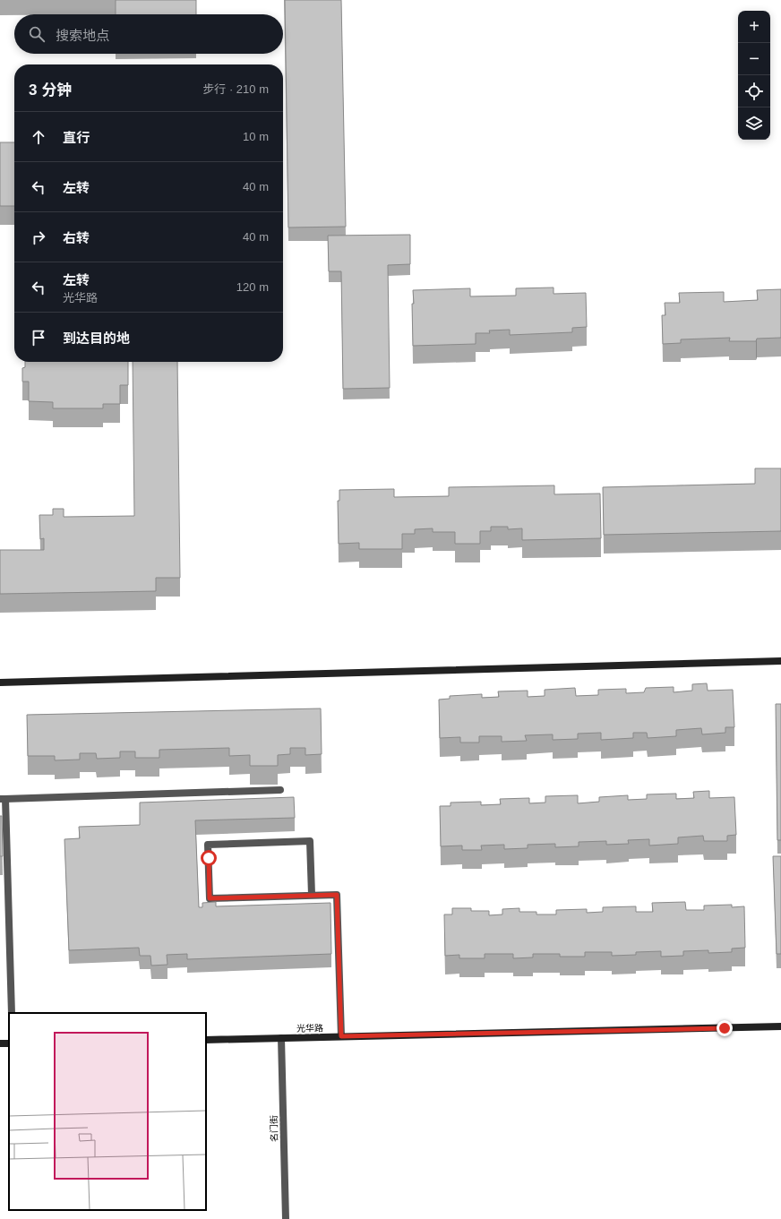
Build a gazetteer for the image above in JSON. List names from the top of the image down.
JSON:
{
  "streets": {
    "street": ["光华路", "名门街"]
  },
  "crossings": [
    ["光华路", "名门街"]
  ],
  "page": {
    "map_buttons": ["+", "−"],
    "search": "搜索地点",
    "heading": ["3 分钟", "步行 · 210 m"],
    "list": [
      ["直行", "10 m"],
      ["左转", "40 m"],
      ["右转", "40 m"],
      ["左转", "光华路", "120 m"],
      "到达目的地"
    ]
  }
}
